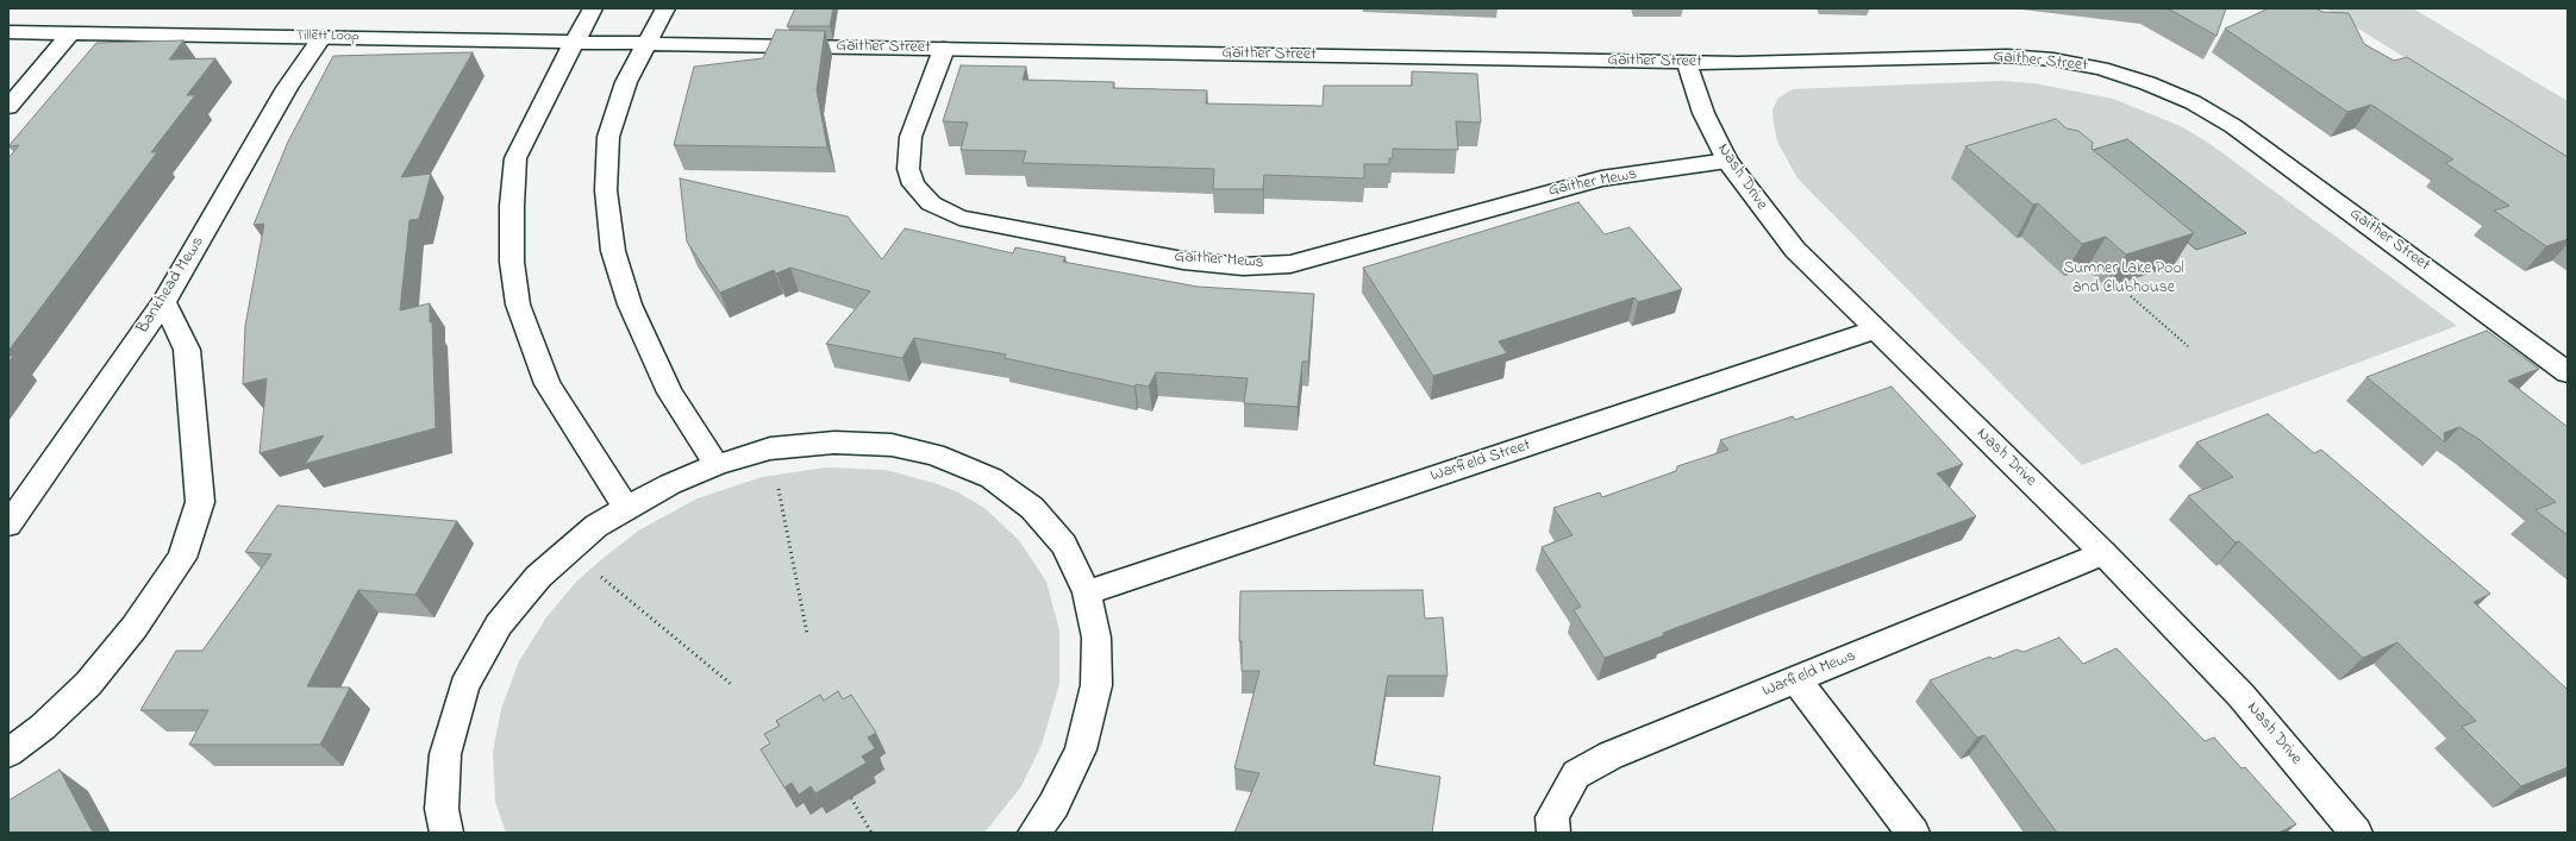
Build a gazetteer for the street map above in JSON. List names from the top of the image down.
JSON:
{
  "streets": {
    "street": [
      "Tillett Loop",
      "Gaither Street",
      "Nash Drive",
      "Gaither Mews",
      "Bankhead Mews",
      "Warfield Street",
      "Warfield Mews"
    ]
  },
  "crossings": [
    ["Tillett Loop", "Gaither Street"],
    ["Tillett Loop", "Bankhead Mews"],
    ["Gaither Street", "Nash Drive"],
    ["Gaither Street", "Gaither Mews"],
    ["Nash Drive", "Gaither Mews"],
    ["Nash Drive", "Warfield Street"],
    ["Nash Drive", "Warfield Mews"]
  ],
  "parks": ["Sumner Lake Pool and Clubhouse"]
}
